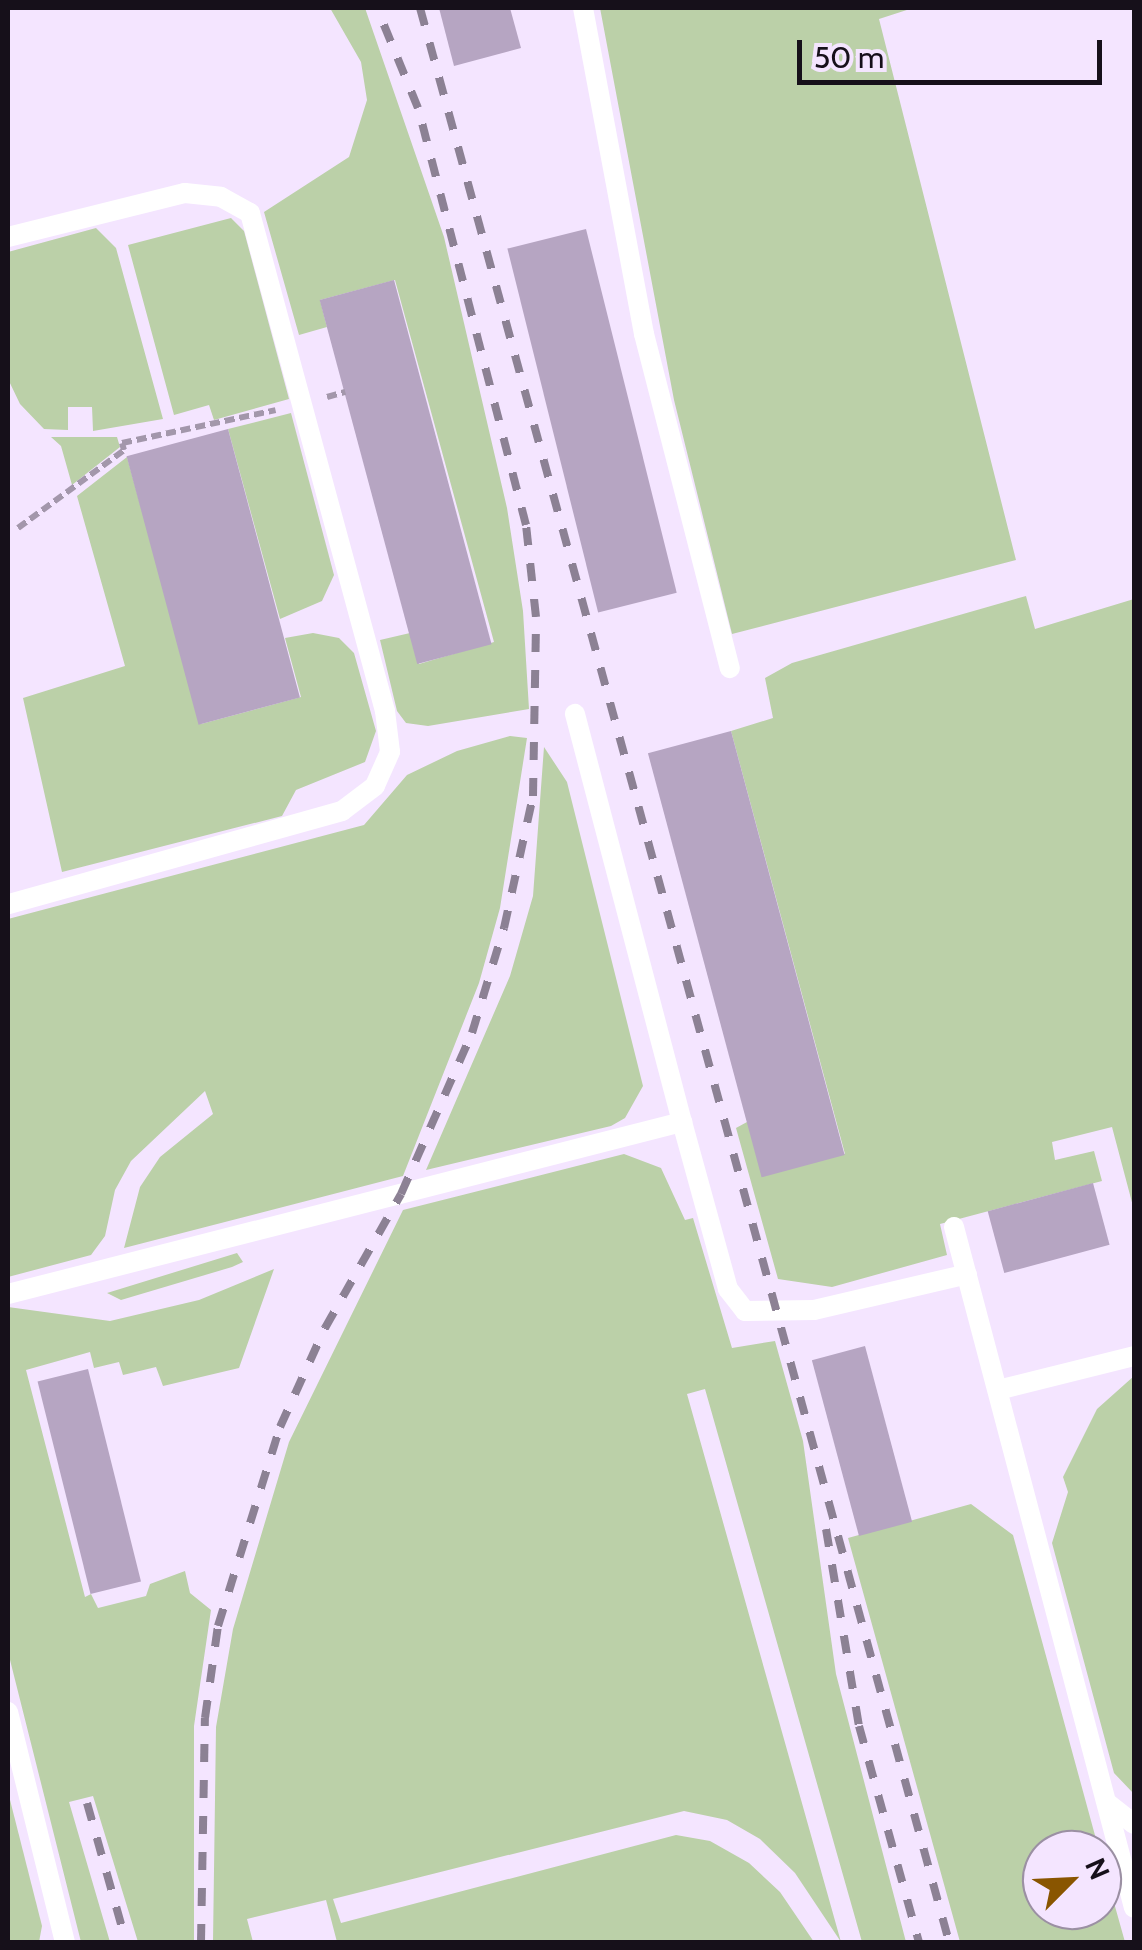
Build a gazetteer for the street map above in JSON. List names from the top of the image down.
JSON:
{
  "scale_bar": "50 m",
  "north": "top right"
}
